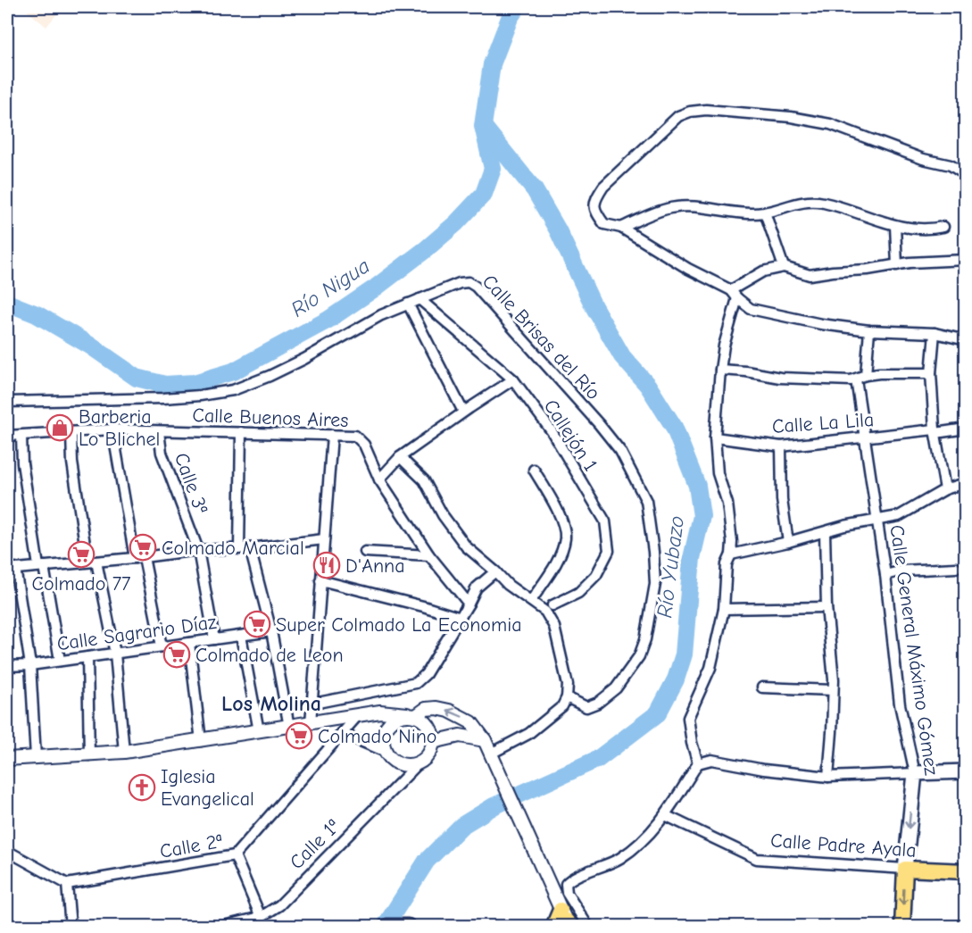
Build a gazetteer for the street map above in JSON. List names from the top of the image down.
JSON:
{
  "streets": {
    "main road": ["Calle General Máximo Gómez", "Calle Padre Ayala"],
    "street": [
      "Calle Brisas del Río",
      "Calle Buenos Aires",
      "Calle La Lila",
      "Callejón 1",
      "Calle 3ª",
      "Calle Sagrario Díaz",
      "Calle 1ª",
      "Calle 2ª"
    ]
  },
  "crossings": [
    ["Calle Brisas del Río", "Callejón 1"],
    ["Calle Buenos Aires", "Calle 3ª"],
    ["Calle La Lila", "Calle General Máximo Gómez"],
    ["Calle 3ª", "Calle Sagrario Díaz"],
    ["Calle General Máximo Gómez", "Calle Padre Ayala"]
  ],
  "districts": ["Los Molina"],
  "water": ["Río Nigua", "Río Yubazo"],
  "places": {
    "shop": ["Barberia Lo Blichel"],
    "supermarket": [
      "Colmado Marcial",
      "Colmado 77",
      "Super Colmado La Economia",
      "Colmado de Leon",
      "Colmado Nino"
    ],
    "restaurant": ["D'Anna"],
    "church": ["Iglesia Evangelical"]
  }
}
